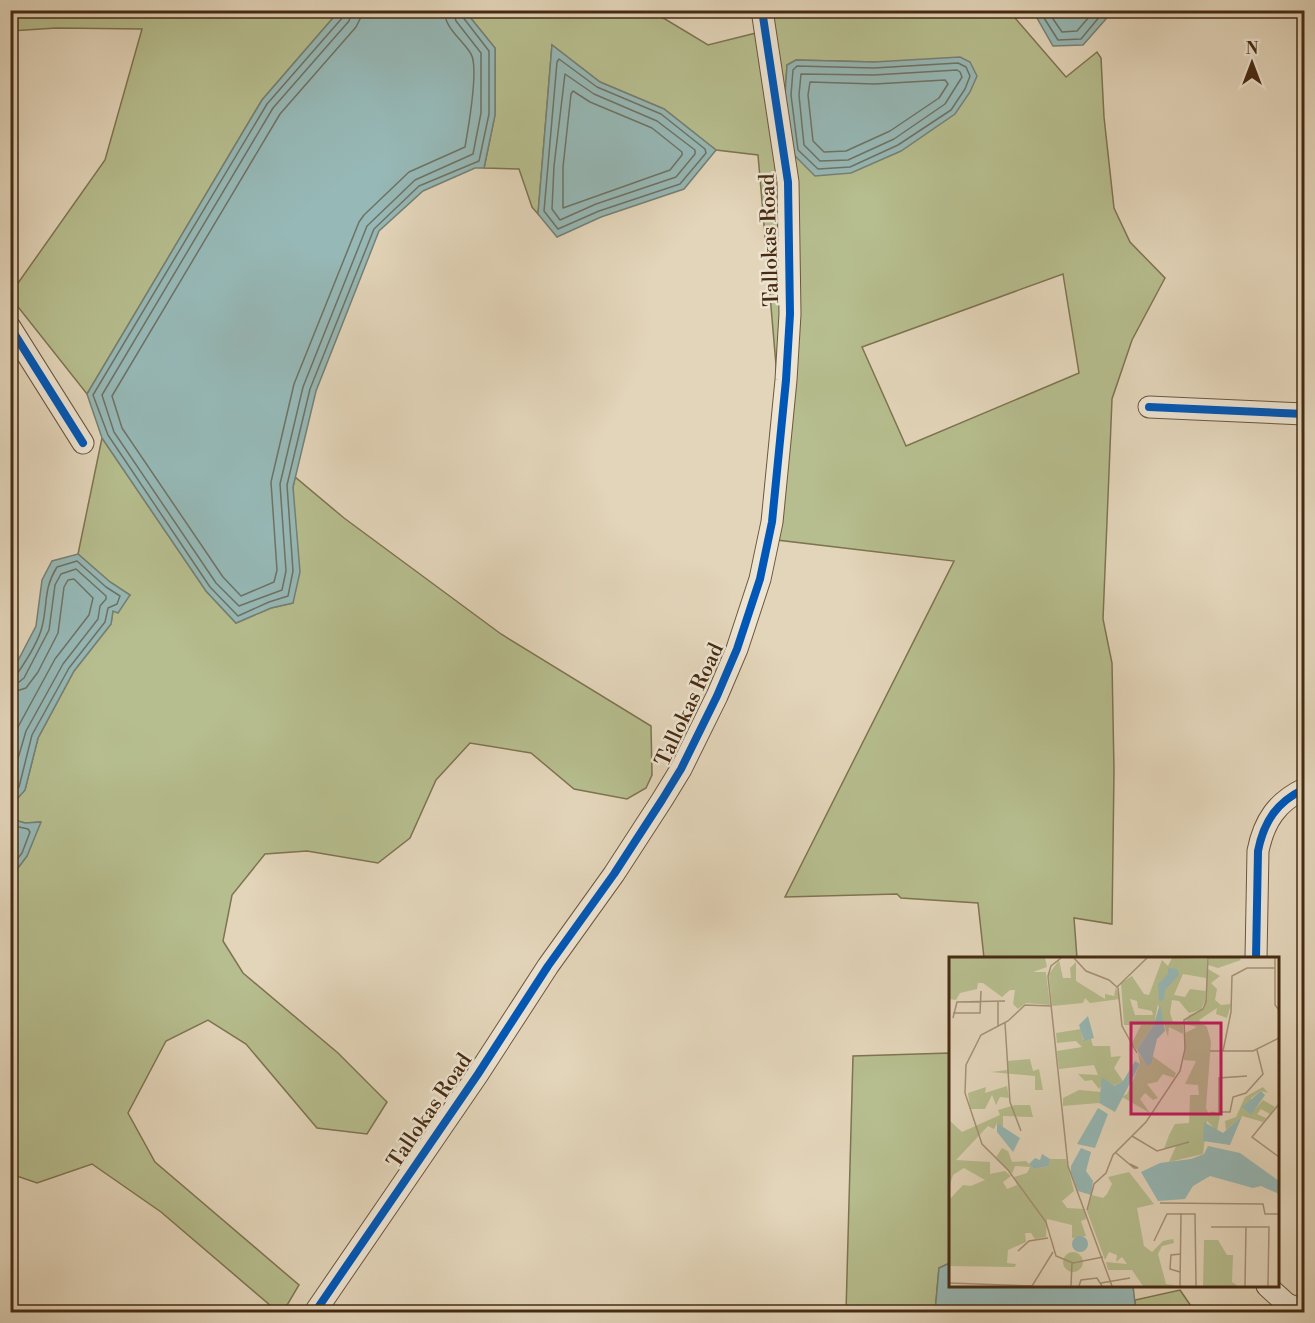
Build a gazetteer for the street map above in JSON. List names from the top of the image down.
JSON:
{
  "streets": {
    "street": ["Tallokas Road"]
  },
  "north": "top"
}
